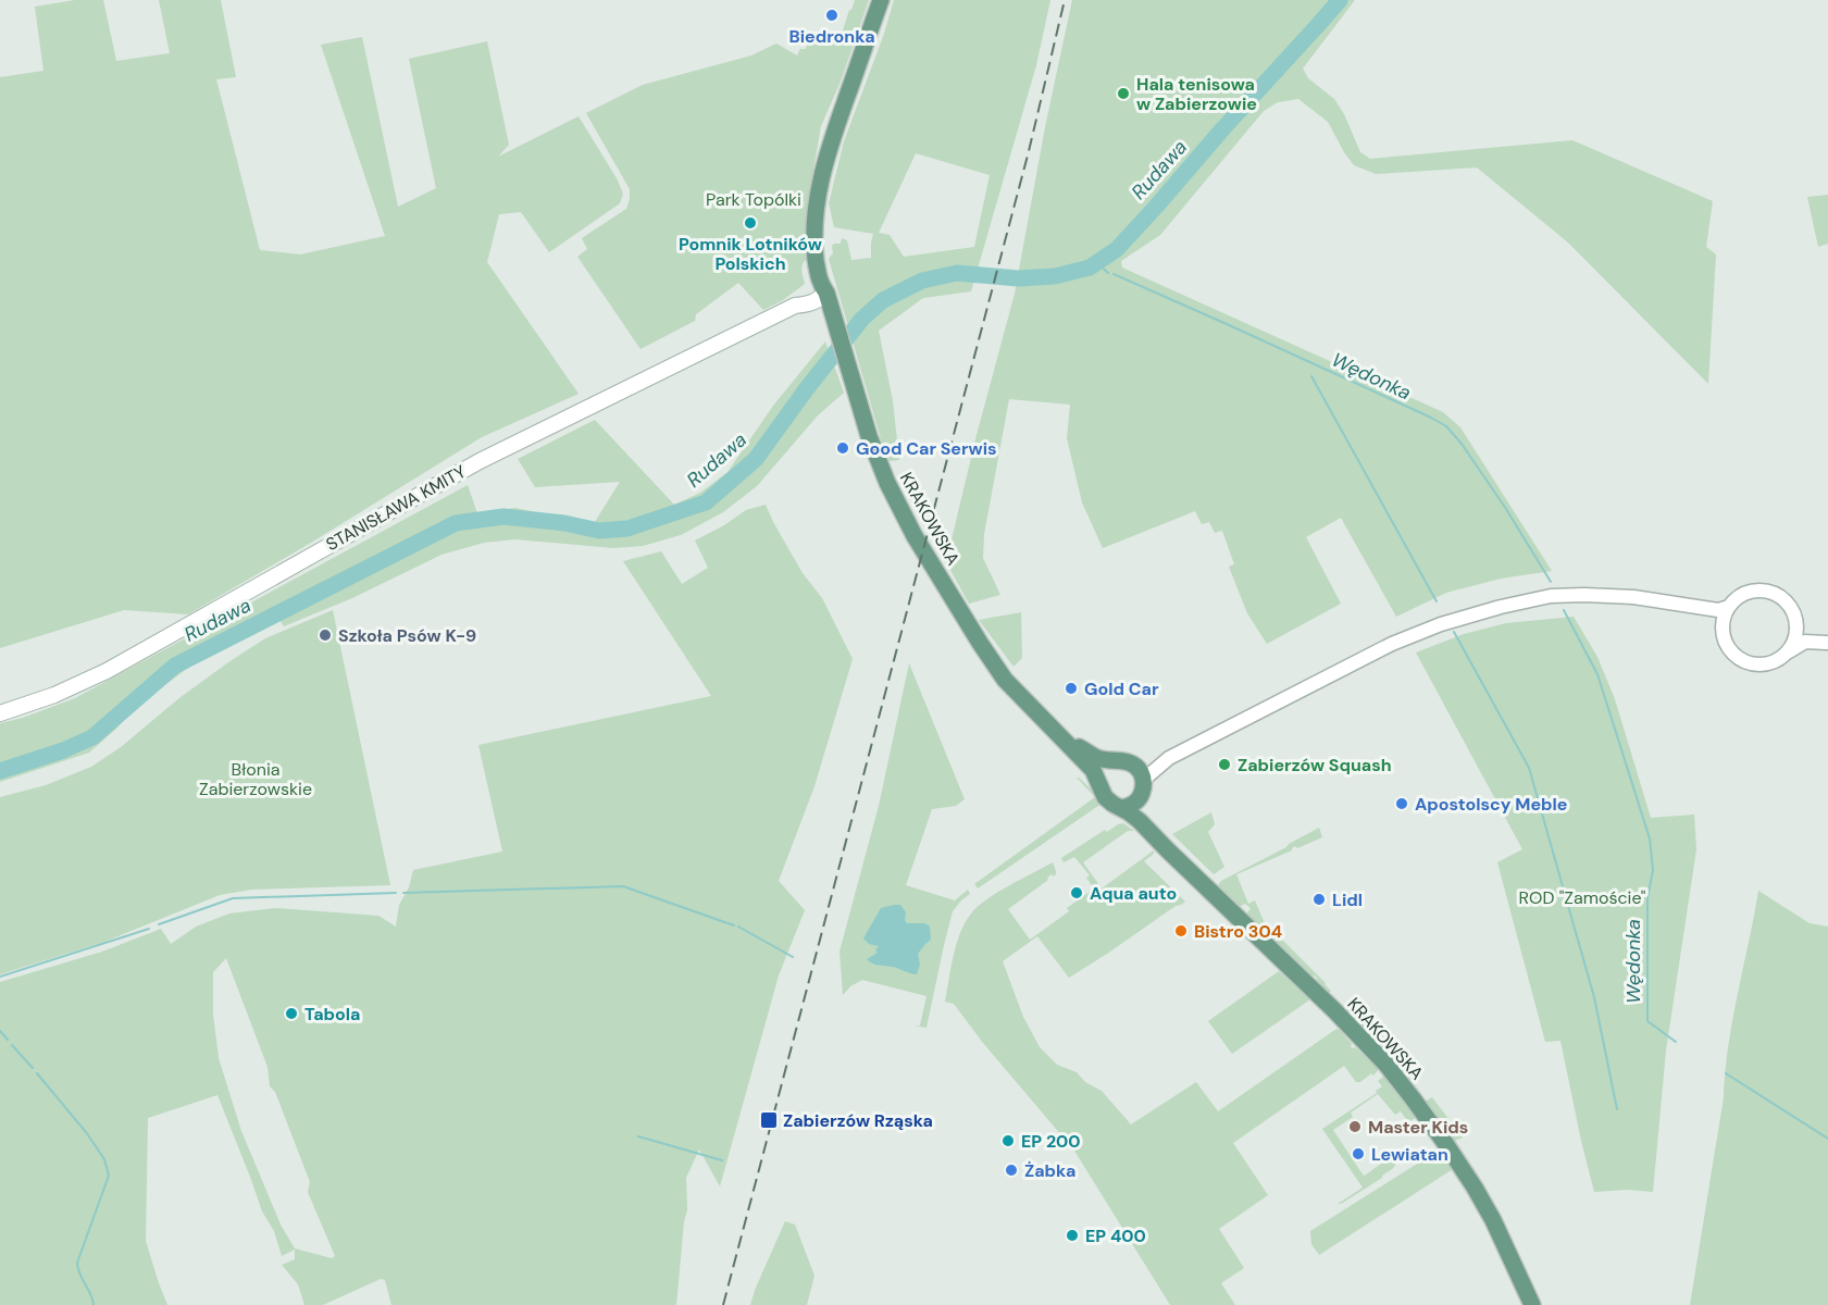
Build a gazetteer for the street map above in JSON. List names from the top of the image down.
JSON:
{
  "streets": {
    "main road": ["STANISŁAWA KMITY", "KRAKOWSKA"]
  },
  "crossings": [
    ["STANISŁAWA KMITY", "KRAKOWSKA"]
  ],
  "water": ["Rudawa", "Wędonka"],
  "parks": ["Park Topólki", "Błonia Zabierzowskie", "ROD \"Zamoście\""],
  "places": {
    "other": [
      "Biedronka",
      "Hala tenisowa w Zabierzowie",
      "Pomnik Lotników Polskich",
      "Good Car Serwis",
      "Szkoła Psów K-9",
      "Gold Car",
      "Zabierzów Squash",
      "Apostolscy Meble",
      "Aqua auto",
      "Lidl",
      "Bistro 304",
      "Tabola",
      "Master Kids",
      "EP 200",
      "Lewiatan",
      "Żabka",
      "EP 400"
    ],
    "transit": ["Zabierzów Rząska"]
  }
}
